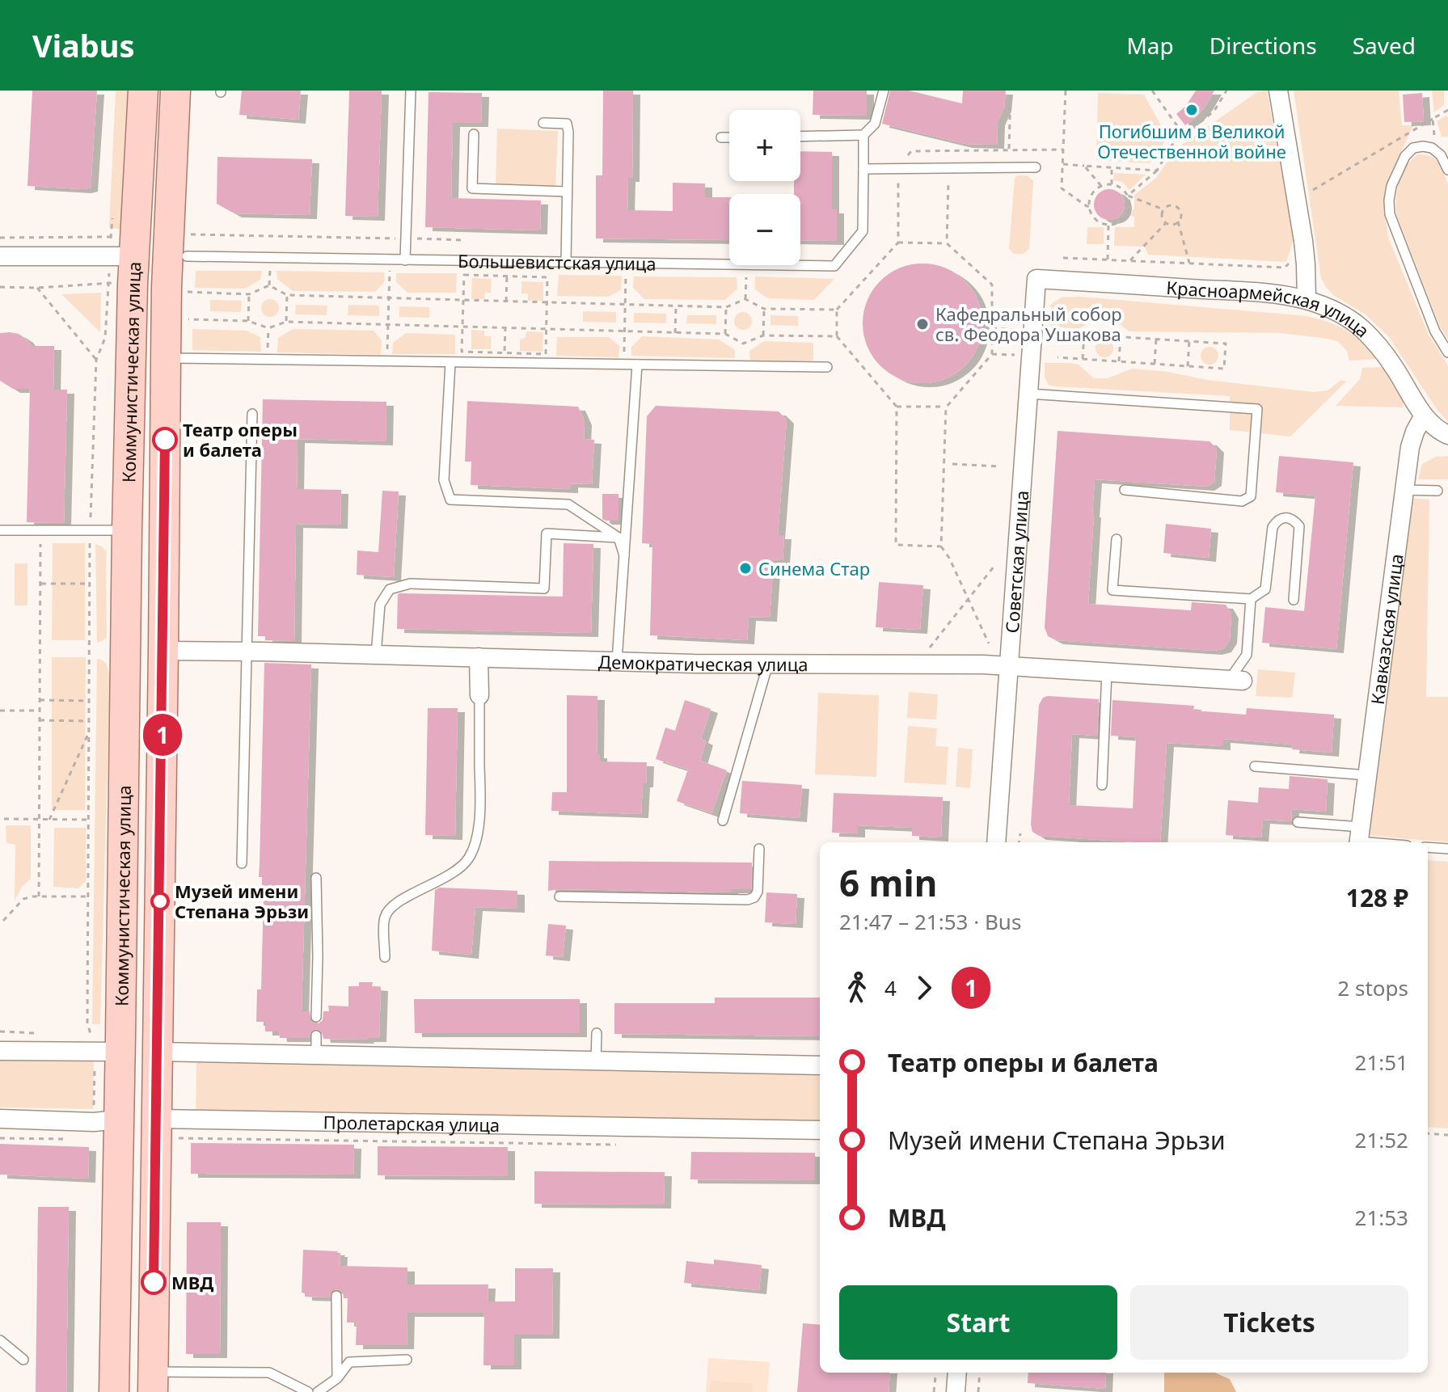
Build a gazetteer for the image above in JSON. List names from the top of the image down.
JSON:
{
  "streets": {
    "main road": ["Большевистская улица", "Коммунистическая улица", "Пролетарская улица"],
    "street": [
      "Красноармейская улица",
      "Советская улица",
      "Кавказская улица",
      "Демократическая улица"
    ]
  },
  "crossings": [
    ["Большевистская улица", "Коммунистическая улица"],
    ["Красноармейская улица", "Советская улица"],
    ["Красноармейская улица", "Кавказская улица"],
    ["Коммунистическая улица", "Демократическая улица"],
    ["Коммунистическая улица", "Пролетарская улица"],
    ["Советская улица", "Демократическая улица"]
  ],
  "places": [
    "Погибшим в Великой Отечественной войне",
    "Кафедральный собор св. Феодора Ушакова",
    "Театр оперы и балета",
    "Синема Стар",
    "Музей имени Степана Эрьзи",
    "МВД"
  ],
  "lines": ["bus line 1"],
  "page": {
    "header": "Viabus",
    "nav": ["Map", "Directions", "Saved"],
    "on_map": "1",
    "map_buttons": ["+", "−"],
    "heading": ["6 min", "21:47 – 21:53 · Bus", "128 ₽"],
    "legs": ["4", "1", "2 stops"],
    "list": [
      {
        "name": "Театр оперы и балета",
        "value": "21:51"
      },
      {
        "name": "Музей имени Степана Эрьзи",
        "value": "21:52"
      },
      {
        "name": "МВД",
        "value": "21:53"
      }
    ],
    "buttons": ["Start", "Tickets"]
  }
}
